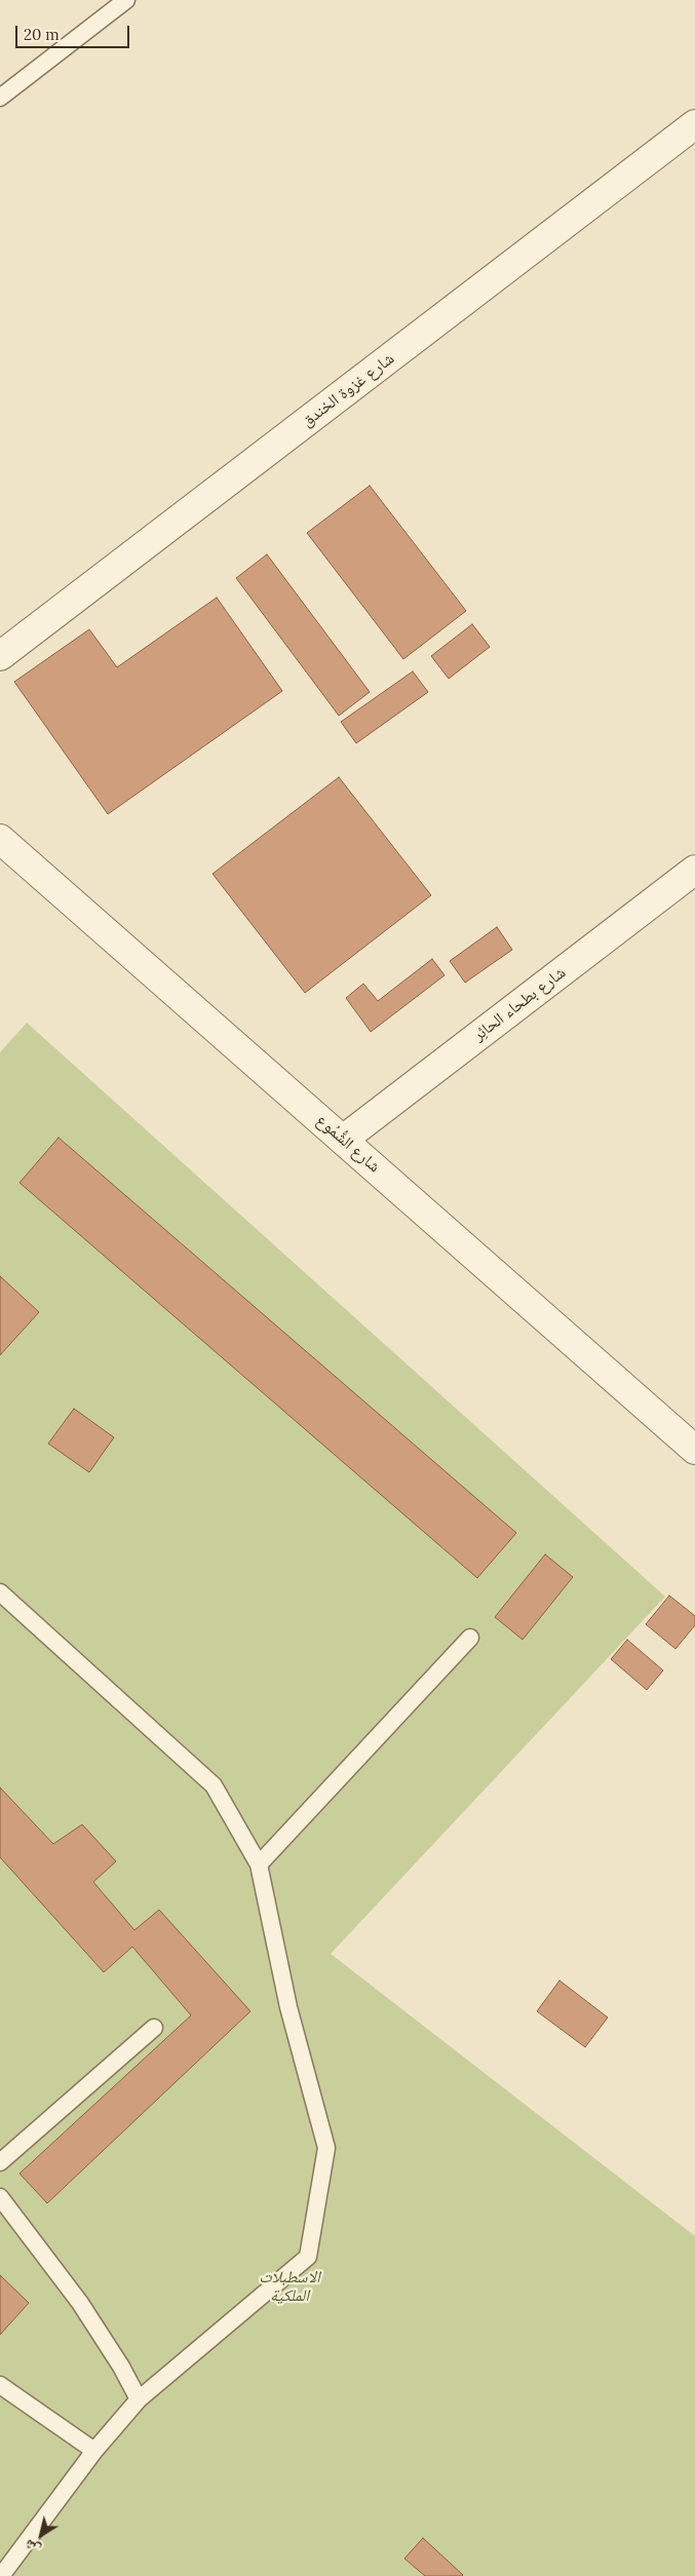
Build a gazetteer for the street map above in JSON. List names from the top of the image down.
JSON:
{
  "streets": {
    "street": ["شارع غزوة الخندق", "شارع بطحاء الحائِر", "شارع الشُّمُوع"]
  },
  "crossings": [
    ["شارع بطحاء الحائِر", "شارع الشُّمُوع"]
  ],
  "parks": ["الاسطبلات الملكية"],
  "scale_bar": "20 m",
  "north": "bottom left"
}
